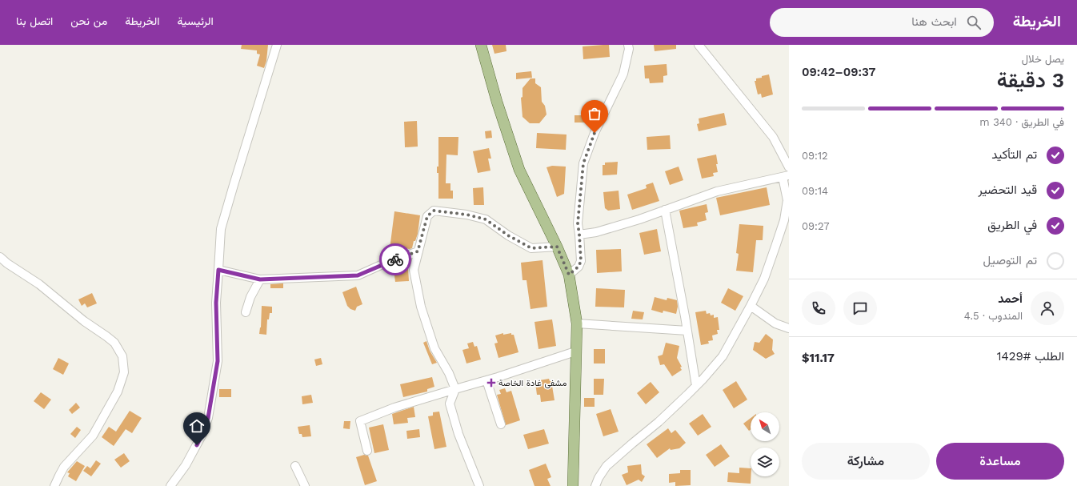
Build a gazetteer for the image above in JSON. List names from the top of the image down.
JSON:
{
  "places": {
    "health": ["مشفى غادة الخاصة"]
  },
  "north": "top left",
  "page": {
    "header": "الخريطة",
    "search": "ابحث هنا",
    "nav": [
      "الرئيسية",
      "الخريطة",
      "من نحن",
      "اتصل بنا"
    ],
    "heading": ["3 دقيقة", "يصل خلال", "09:37–09:42"],
    "panel": [
      "أحمد",
      "المندوب · 4.5",
      "الطلب #1429",
      "$11.17"
    ],
    "bar": "في الطريق · 340 m",
    "list": [
      ["تم التأكيد", "09:12"],
      ["قيد التحضير", "09:14"],
      ["في الطريق", "09:27"],
      "تم التوصيل"
    ],
    "buttons": ["مساعدة", "مشاركة"]
  }
}
